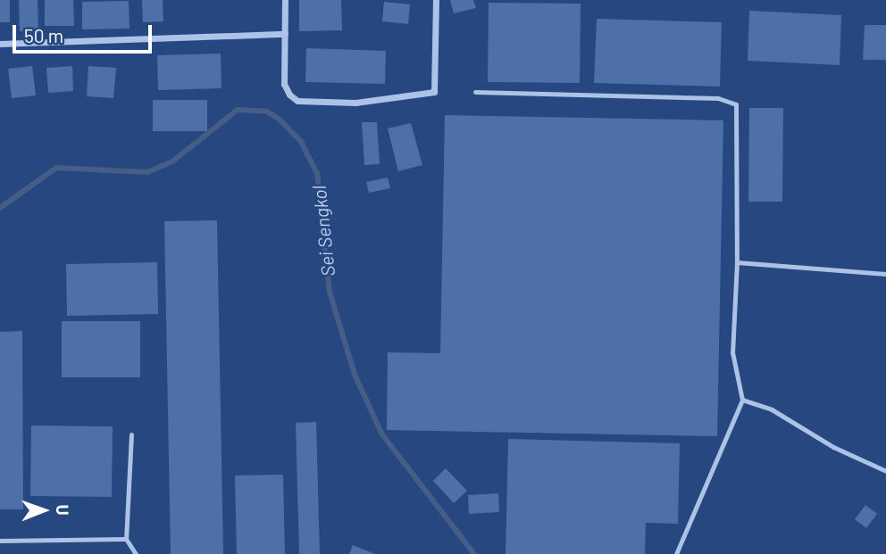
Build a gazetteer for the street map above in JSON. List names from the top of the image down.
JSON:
{
  "water": ["Sei Sengkol"],
  "scale_bar": "50 m",
  "north": "right"
}
